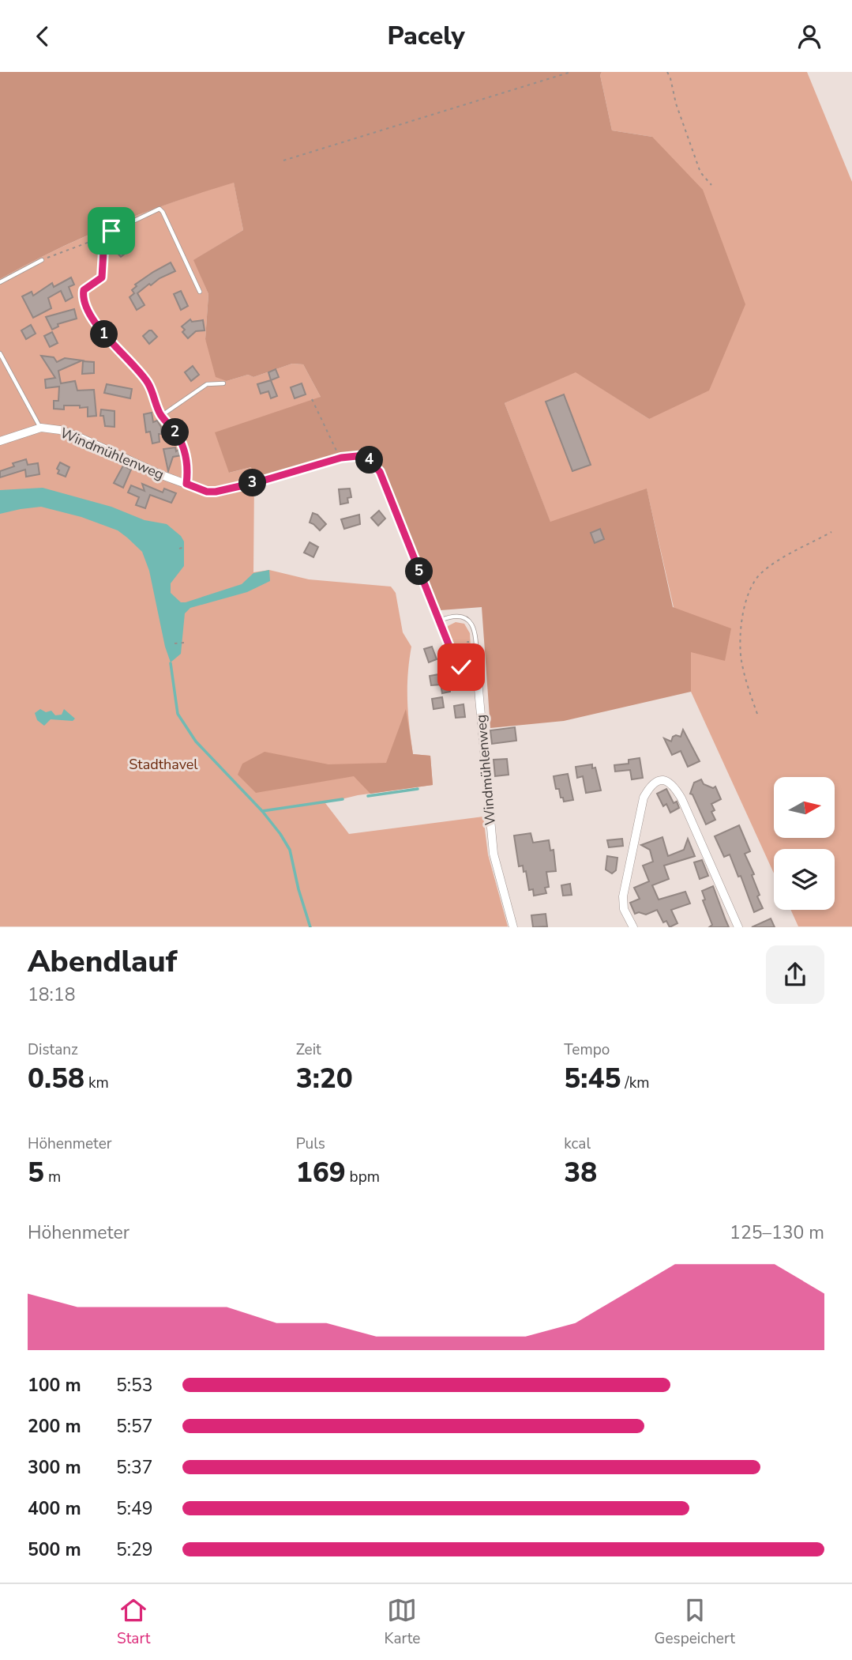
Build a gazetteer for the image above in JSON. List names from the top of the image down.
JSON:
{
  "streets": {
    "street": ["Windmühlenweg"]
  },
  "parks": ["Stadthavel"],
  "north": "right",
  "page": {
    "header": "Pacely",
    "pins": [
      "1",
      "2",
      "4",
      "3",
      "5"
    ],
    "heading": ["Abendlauf", "18:18"],
    "stats": [
      ["Distanz", "0.58 km"],
      ["Zeit", "3:20"],
      ["Tempo", "5:45 /km"],
      ["Höhenmeter", "5 m"],
      ["Puls", "169 bpm"],
      ["kcal", "38"]
    ],
    "chart": ["Höhenmeter", "125–130 m"],
    "list": [
      {
        "name": "100 m",
        "note": "5:53"
      },
      {
        "name": "200 m",
        "note": "5:57"
      },
      {
        "name": "300 m",
        "note": "5:37"
      },
      {
        "name": "400 m",
        "note": "5:49"
      },
      {
        "name": "500 m",
        "note": "5:29"
      }
    ],
    "tabs": ["Start", "Karte", "Gespeichert"]
  }
}
